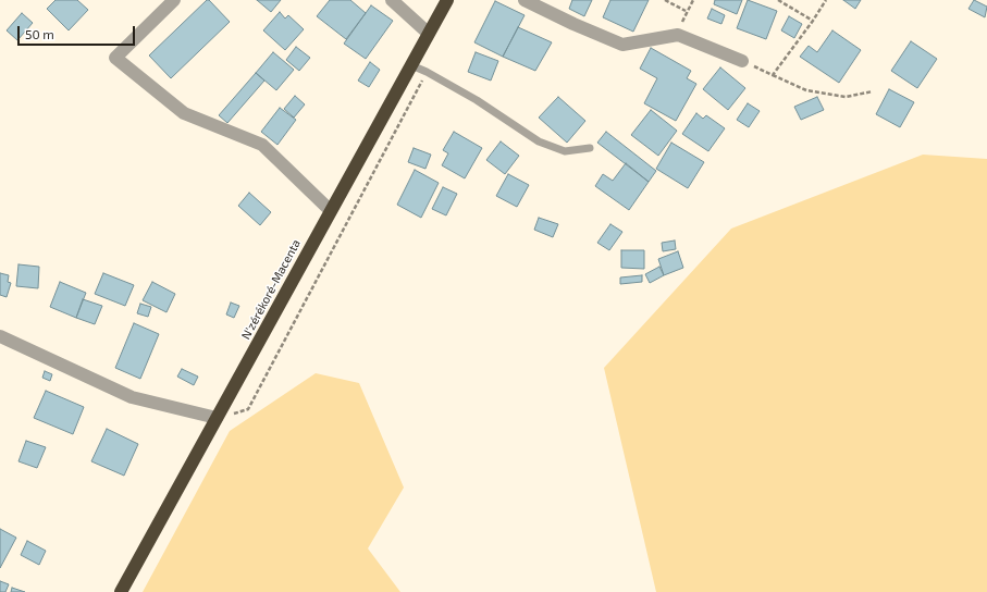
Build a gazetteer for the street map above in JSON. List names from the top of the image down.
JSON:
{
  "streets": {
    "highway": ["N'zérékoré-Macenta"]
  },
  "scale_bar": "50 m"
}
